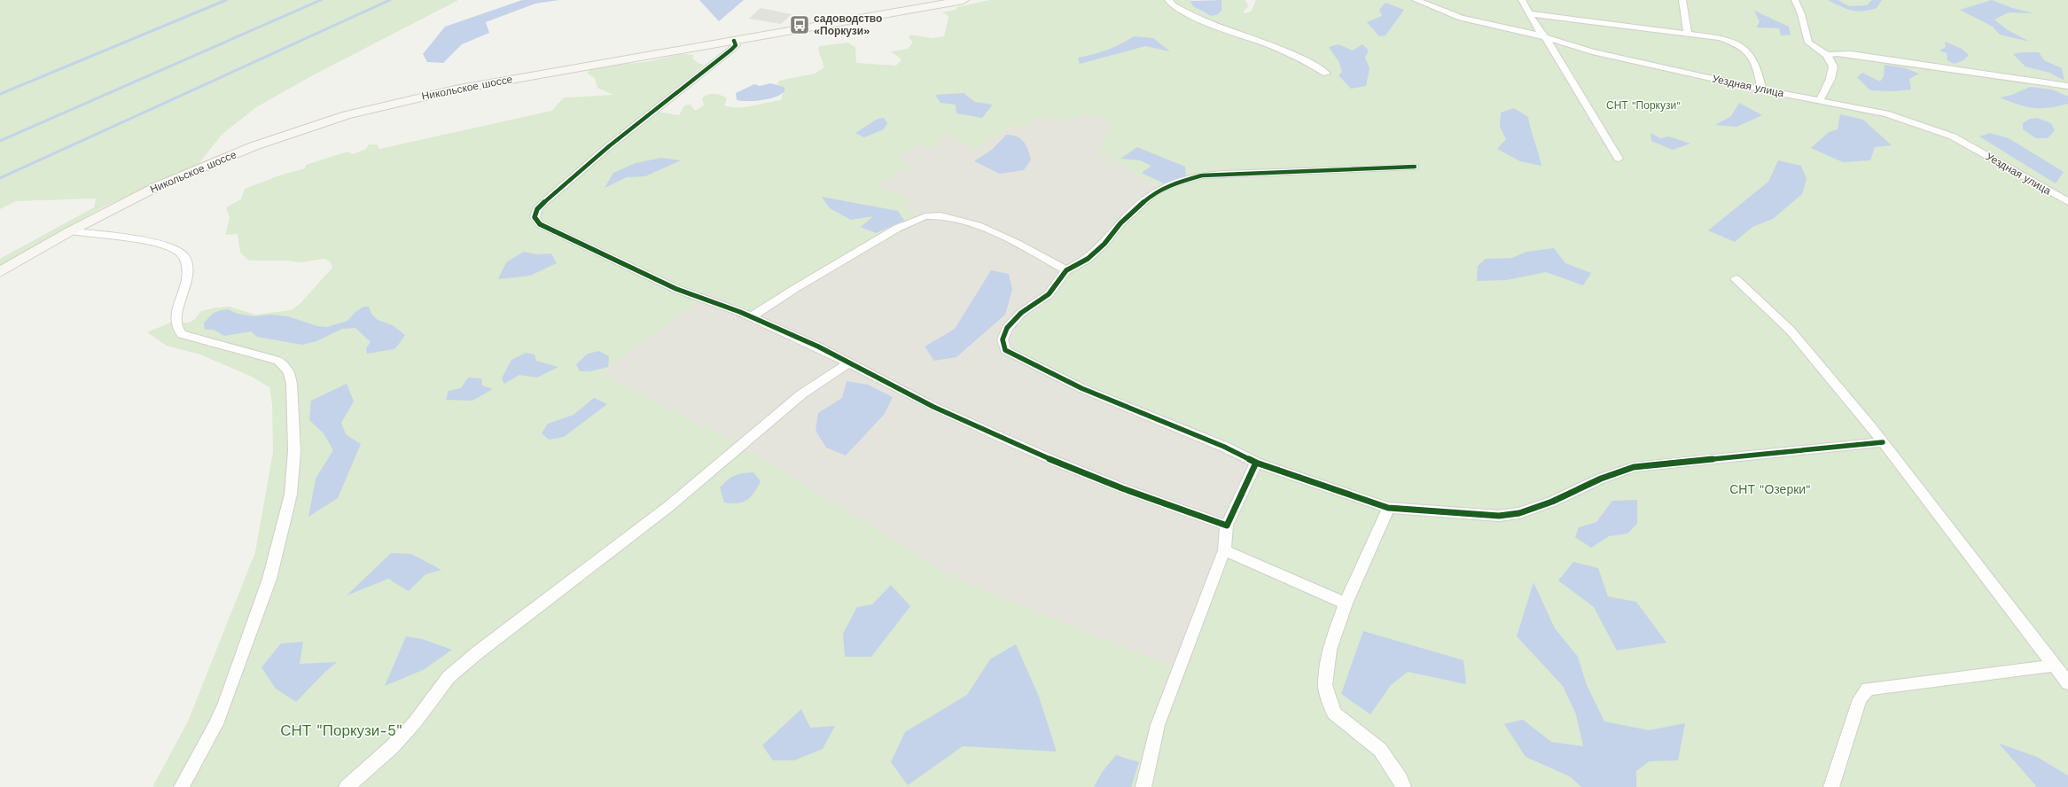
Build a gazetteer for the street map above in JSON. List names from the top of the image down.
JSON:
{
  "streets": {
    "main road": ["Никольское шоссе"],
    "street": ["Уездная улица"]
  },
  "parks": ["СНТ \"Поркузи\"", "СНТ \"Озерки\"", "СНТ \"Поркузи-5\""],
  "places": {
    "bus stop": ["садоводство «Поркузи»"]
  }
}
